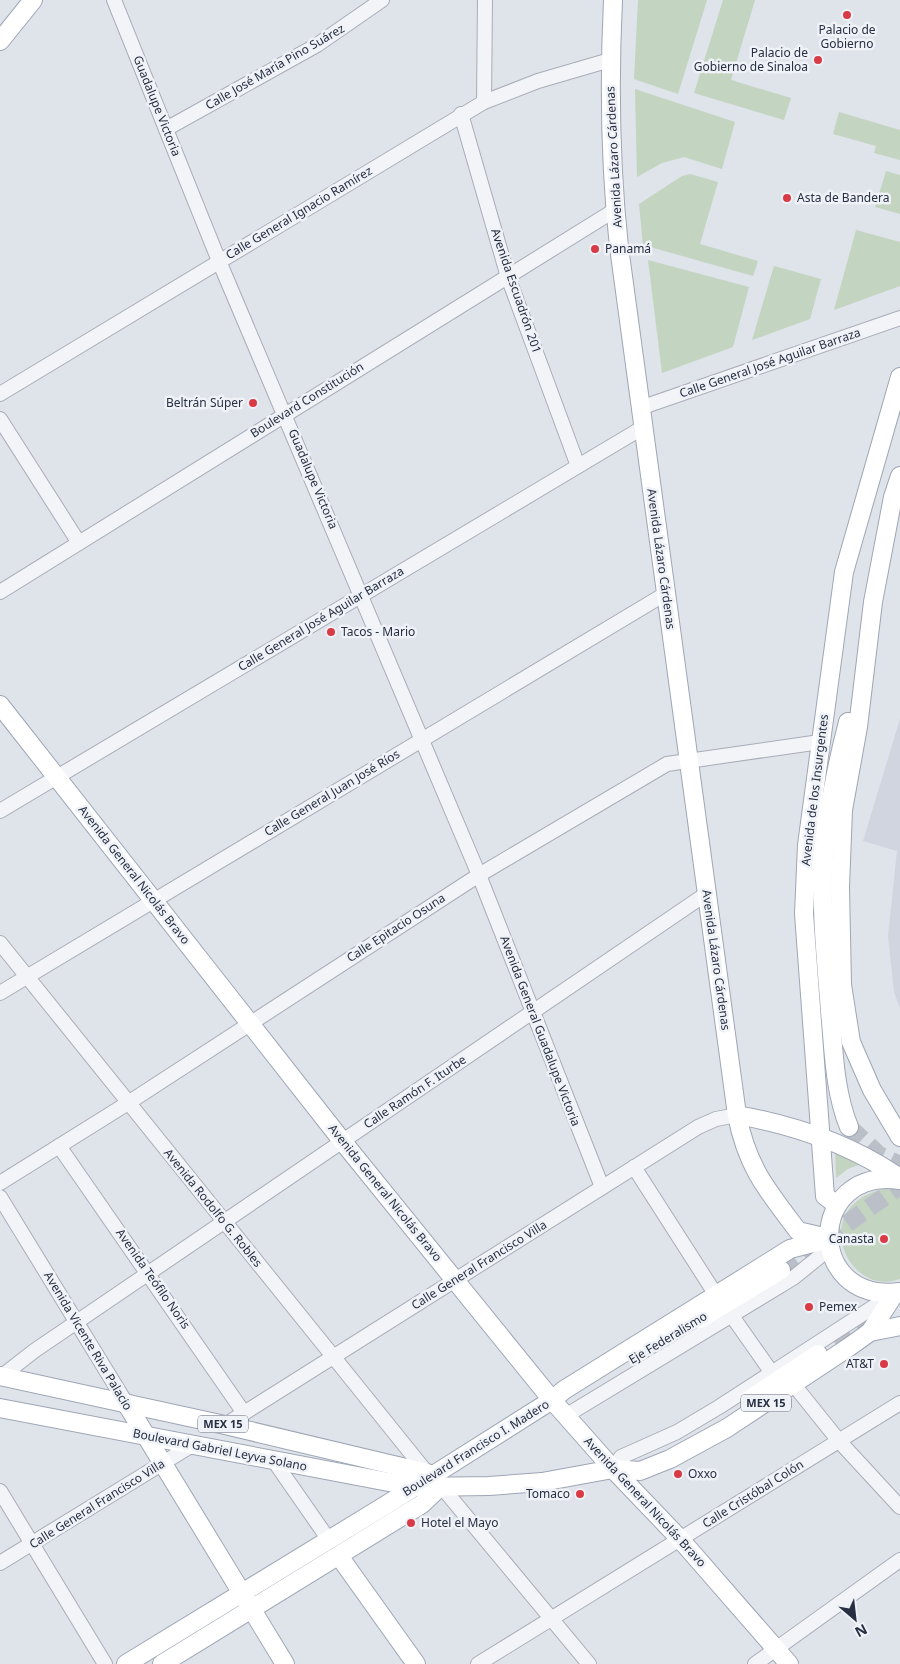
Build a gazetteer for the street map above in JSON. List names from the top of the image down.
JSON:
{
  "streets": {
    "main road": [
      "Avenida Lázaro Cárdenas",
      "Avenida de los Insurgentes",
      "Avenida General Nicolás Bravo",
      "Eje Federalismo",
      "Avenida Vicente Riva Palacio",
      "MEX 15",
      "Boulevard Francisco I. Madero",
      "Boulevard Gabriel Leyva Solano"
    ],
    "street": [
      "Calle José María Pino Suárez",
      "Guadalupe Victoria",
      "Calle General Ignacio Ramírez",
      "Avenida Escuadrón 201",
      "Calle General José Aguilar Barraza",
      "Boulevard Constitución",
      "Calle General Juan José Ríos",
      "Calle Epitacio Osuna",
      "Avenida General Guadalupe Victoria",
      "Calle Ramón F. Iturbe",
      "Avenida Rodolfo G. Robles",
      "Calle General Francisco Villa",
      "Avenida Teófilo Noris",
      "Calle Cristóbal Colón"
    ]
  },
  "crossings": [
    ["Calle José María Pino Suárez", "Guadalupe Victoria"],
    ["Guadalupe Victoria", "Calle General Ignacio Ramírez"],
    ["Guadalupe Victoria", "Calle General José Aguilar Barraza"],
    ["Guadalupe Victoria", "Boulevard Constitución"],
    ["Guadalupe Victoria", "Calle General Juan José Ríos"],
    ["Guadalupe Victoria", "Calle Epitacio Osuna"],
    ["Guadalupe Victoria", "Avenida General Guadalupe Victoria"],
    ["Avenida Lázaro Cárdenas", "Calle General Ignacio Ramírez"],
    ["Avenida Lázaro Cárdenas", "Calle General José Aguilar Barraza"],
    ["Avenida Lázaro Cárdenas", "Boulevard Constitución"],
    ["Avenida Lázaro Cárdenas", "Calle General Juan José Ríos"],
    ["Avenida Lázaro Cárdenas", "Calle Epitacio Osuna"],
    ["Avenida Lázaro Cárdenas", "Calle Ramón F. Iturbe"],
    ["Avenida Lázaro Cárdenas", "Calle General Francisco Villa"],
    ["Avenida Lázaro Cárdenas", "Boulevard Francisco I. Madero"],
    ["Calle General Ignacio Ramírez", "Avenida Escuadrón 201"],
    ["Avenida Escuadrón 201", "Calle General José Aguilar Barraza"],
    ["Avenida Escuadrón 201", "Boulevard Constitución"],
    ["Calle General José Aguilar Barraza", "Avenida General Nicolás Bravo"],
    ["Avenida de los Insurgentes", "Calle Epitacio Osuna"],
    ["Calle General Juan José Ríos", "Avenida General Nicolás Bravo"],
    ["Calle General Juan José Ríos", "Avenida Rodolfo G. Robles"],
    ["Avenida General Nicolás Bravo", "Calle Epitacio Osuna"],
    ["Avenida General Nicolás Bravo", "Calle Ramón F. Iturbe"],
    ["Avenida General Nicolás Bravo", "Calle General Francisco Villa"],
    ["Avenida General Nicolás Bravo", "Eje Federalismo"],
    ["Avenida General Nicolás Bravo", "Boulevard Francisco I. Madero"],
    ["Avenida General Nicolás Bravo", "Boulevard Gabriel Leyva Solano"],
    ["Avenida General Nicolás Bravo", "Calle Cristóbal Colón"],
    ["Calle Epitacio Osuna", "Avenida General Guadalupe Victoria"],
    ["Calle Epitacio Osuna", "Avenida Rodolfo G. Robles"],
    ["Calle Epitacio Osuna", "Avenida Teófilo Noris"],
    ["Avenida General Guadalupe Victoria", "Calle Ramón F. Iturbe"],
    ["Avenida General Guadalupe Victoria", "Calle General Francisco Villa"],
    ["Calle Ramón F. Iturbe", "Avenida Rodolfo G. Robles"],
    ["Calle Ramón F. Iturbe", "Avenida Teófilo Noris"],
    ["Calle Ramón F. Iturbe", "Avenida Vicente Riva Palacio"],
    ["Calle Ramón F. Iturbe", "Boulevard Gabriel Leyva Solano"],
    ["Avenida Rodolfo G. Robles", "Calle General Francisco Villa"],
    ["Avenida Rodolfo G. Robles", "Boulevard Francisco I. Madero"],
    ["Avenida Rodolfo G. Robles", "Boulevard Gabriel Leyva Solano"],
    ["Avenida Rodolfo G. Robles", "Calle Cristóbal Colón"],
    ["Calle General Francisco Villa", "Avenida Teófilo Noris"],
    ["Calle General Francisco Villa", "Avenida Vicente Riva Palacio"],
    ["Calle General Francisco Villa", "Boulevard Gabriel Leyva Solano"],
    ["Eje Federalismo", "Boulevard Francisco I. Madero"],
    ["Avenida Vicente Riva Palacio", "Boulevard Francisco I. Madero"],
    ["Avenida Vicente Riva Palacio", "Boulevard Gabriel Leyva Solano"],
    ["Boulevard Francisco I. Madero", "Boulevard Gabriel Leyva Solano"]
  ],
  "places": [
    "Palacio de Gobierno",
    "Palacio de Gobierno de Sinaloa",
    "Asta de Bandera",
    "Panamá",
    "Beltrán Súper",
    "Tacos - Mario",
    "Canasta",
    "Pemex",
    "AT&T",
    "Oxxo",
    "Tomaco",
    "Hotel el Mayo"
  ],
  "north": "bottom right"
}
